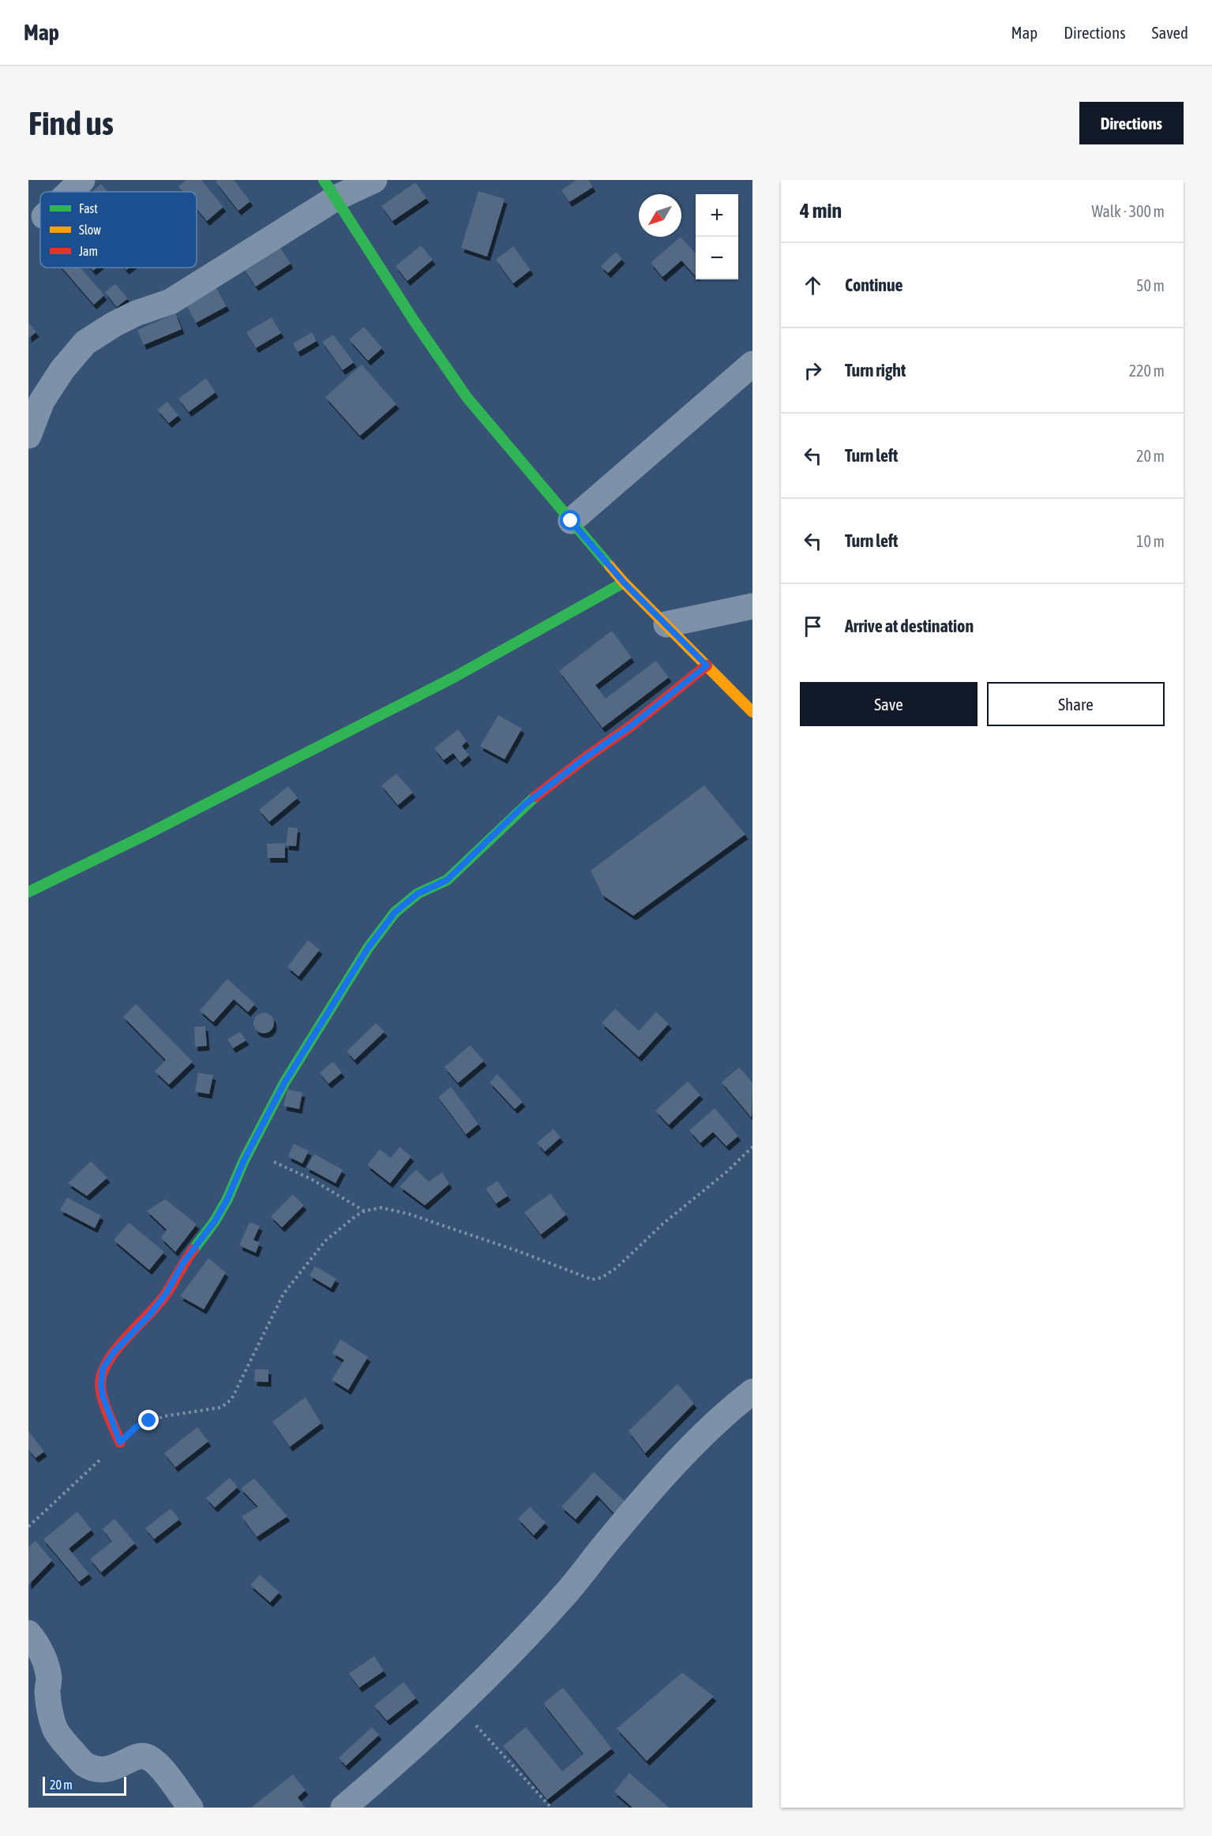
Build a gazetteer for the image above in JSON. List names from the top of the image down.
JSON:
{
  "legend": ["Fast", "Slow", "Jam"],
  "scale_bar": "20 m",
  "north": "bottom left",
  "page": {
    "header": "Map",
    "nav": ["Map", "Directions", "Saved"],
    "buttons": [
      "Directions",
      ["Save", "Share"]
    ],
    "title": "Find us",
    "heading": ["4 min", "Walk · 300 m"],
    "map_buttons": ["+", "−"],
    "list": [
      ["Continue", "50 m"],
      ["Turn right", "220 m"],
      ["Turn left", "20 m"],
      ["Turn left", "10 m"],
      "Arrive at destination"
    ],
    "scale": "20 m"
  }
}
